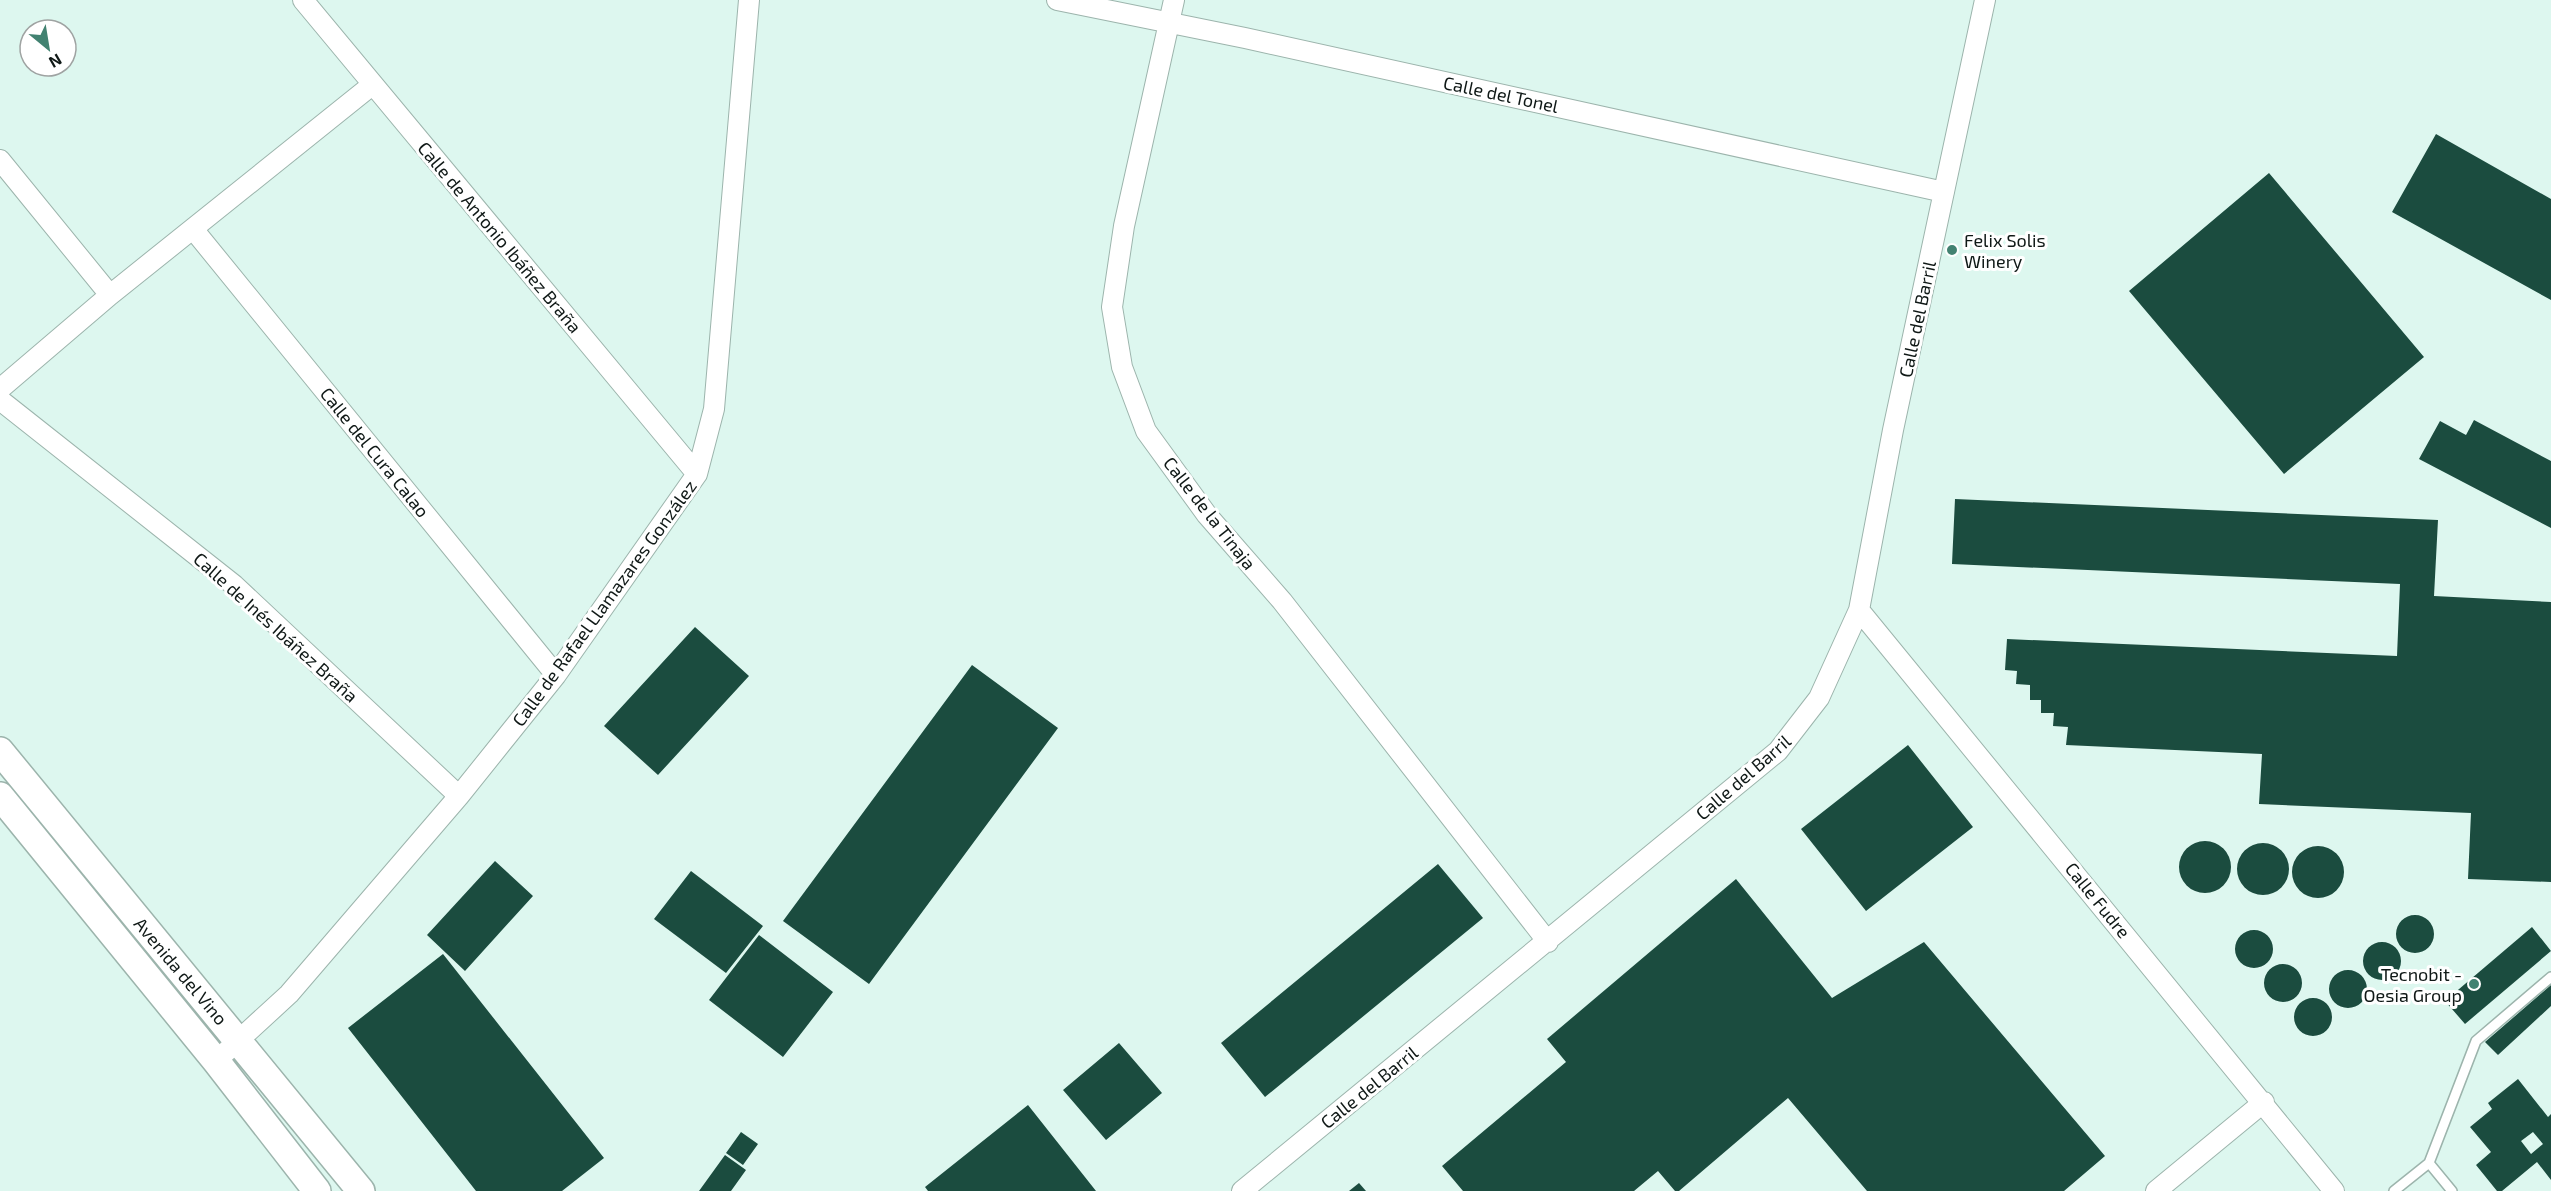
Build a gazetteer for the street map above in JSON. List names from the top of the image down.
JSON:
{
  "streets": {
    "street": [
      "Calle del Tonel",
      "Calle de Antonio Ibáñez Braña",
      "Calle del Barril",
      "Calle del Cura Calao",
      "Calle de la Tinaja",
      "Calle de Rafael Llamazares González",
      "Calle de Inés Ibáñez Braña",
      "Calle Fudre",
      "Avenida del Vino"
    ]
  },
  "crossings": [
    ["Calle del Tonel", "Calle del Barril"],
    ["Calle del Tonel", "Calle de la Tinaja"],
    ["Calle de Antonio Ibáñez Braña", "Calle de Rafael Llamazares González"],
    ["Calle del Barril", "Calle de la Tinaja"],
    ["Calle del Barril", "Calle Fudre"],
    ["Calle del Cura Calao", "Calle de Rafael Llamazares González"],
    ["Calle de Rafael Llamazares González", "Calle de Inés Ibáñez Braña"],
    ["Calle de Rafael Llamazares González", "Avenida del Vino"]
  ],
  "places": ["Felix Solis Winery", "Tecnobit - Oesia Group"],
  "north": "bottom right"
}
